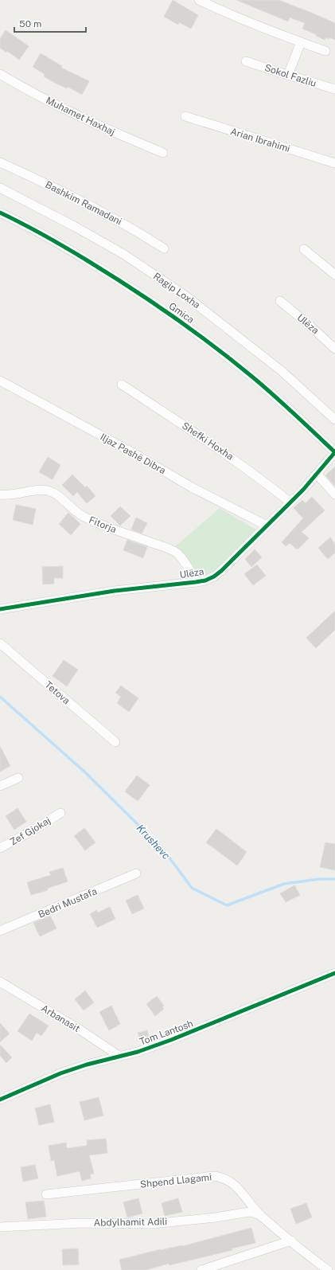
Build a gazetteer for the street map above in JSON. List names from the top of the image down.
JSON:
{
  "streets": {
    "street": [
      "Sokol Fazliu",
      "Muhamet Haxhaj",
      "Arian Ibrahimi",
      "Bashkim Ramadani",
      "Ragip Loxha",
      "Gmica",
      "Ulëza",
      "Shefki Hoxha",
      "Iljaz Pashë Dibra",
      "Fitorja",
      "Tetova",
      "Zef Gjokaj",
      "Bedri Mustafa",
      "Arbanasit",
      "Tom Lantosh",
      "Shpend Llagami",
      "Abdylhamit Adili"
    ]
  },
  "crossings": [
    ["Gmica", "Ulëza"],
    ["Ulëza", "Shefki Hoxha"],
    ["Ulëza", "Iljaz Pashë Dibra"],
    ["Ulëza", "Fitorja"],
    ["Arbanasit", "Tom Lantosh"],
    ["Shpend Llagami", "Abdylhamit Adili"]
  ],
  "water": ["Krushevc"],
  "scale_bar": "50 m"
}
